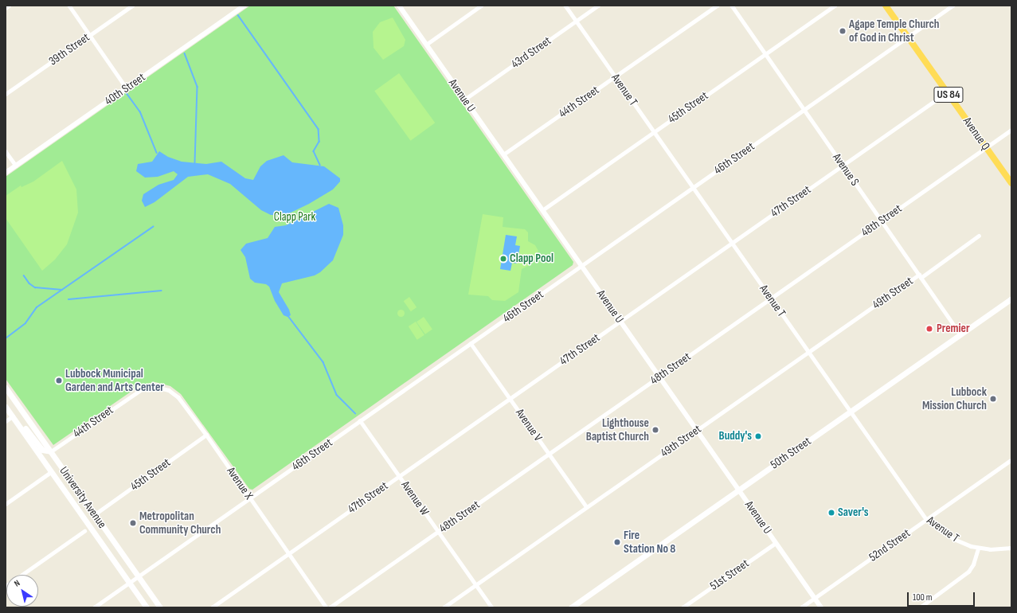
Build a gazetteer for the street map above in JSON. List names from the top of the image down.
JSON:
{
  "streets": {
    "highway": ["US 84", "Avenue Q"],
    "main road": ["50th Street", "University Avenue"],
    "street": [
      "39th Street",
      "43rd Street",
      "40th Street",
      "Avenue T",
      "Avenue U",
      "44th Street",
      "45th Street",
      "46th Street",
      "Avenue S",
      "47th Street",
      "48th Street",
      "49th Street",
      "Avenue V",
      "Avenue X",
      "Avenue W",
      "52nd Street",
      "51st Street"
    ]
  },
  "crossings": [
    ["43rd Street", "Avenue T"],
    ["43rd Street", "Avenue U"],
    ["Avenue T", "44th Street"],
    ["Avenue T", "45th Street"],
    ["Avenue T", "46th Street"],
    ["Avenue T", "47th Street"],
    ["Avenue T", "48th Street"],
    ["Avenue T", "49th Street"],
    ["Avenue T", "50th Street"],
    ["Avenue T", "52nd Street"],
    ["Avenue U", "44th Street"],
    ["Avenue U", "45th Street"],
    ["Avenue U", "46th Street"],
    ["Avenue U", "47th Street"],
    ["Avenue U", "48th Street"],
    ["Avenue U", "49th Street"],
    ["Avenue U", "50th Street"],
    ["Avenue U", "52nd Street"],
    ["Avenue U", "51st Street"],
    ["44th Street", "Avenue X"],
    ["44th Street", "University Avenue"],
    ["45th Street", "Avenue S"],
    ["45th Street", "Avenue X"],
    ["45th Street", "University Avenue"],
    ["Avenue Q", "46th Street"],
    ["Avenue Q", "47th Street"],
    ["Avenue Q", "48th Street"],
    ["46th Street", "Avenue S"],
    ["46th Street", "Avenue V"],
    ["46th Street", "Avenue X"],
    ["46th Street", "University Avenue"],
    ["46th Street", "Avenue W"],
    ["Avenue S", "47th Street"],
    ["Avenue S", "48th Street"],
    ["Avenue S", "49th Street"],
    ["Avenue S", "50th Street"],
    ["47th Street", "Avenue V"],
    ["47th Street", "Avenue X"],
    ["47th Street", "Avenue W"],
    ["48th Street", "Avenue V"],
    ["48th Street", "Avenue W"],
    ["49th Street", "Avenue V"],
    ["49th Street", "Avenue W"]
  ],
  "parks": ["Clapp Park"],
  "places": [
    "Agape Temple Church of God in Christ",
    "Clapp Pool",
    "Premier",
    "Lubbock Municipal Garden and Arts Center",
    "Lubbock Mission Church",
    "Lighthouse Baptist Church",
    "Buddy's",
    "Saver's",
    "Metropolitan Community Church",
    "Fire Station No 8"
  ],
  "scale_bar": "100 m",
  "north": "top left"
}
